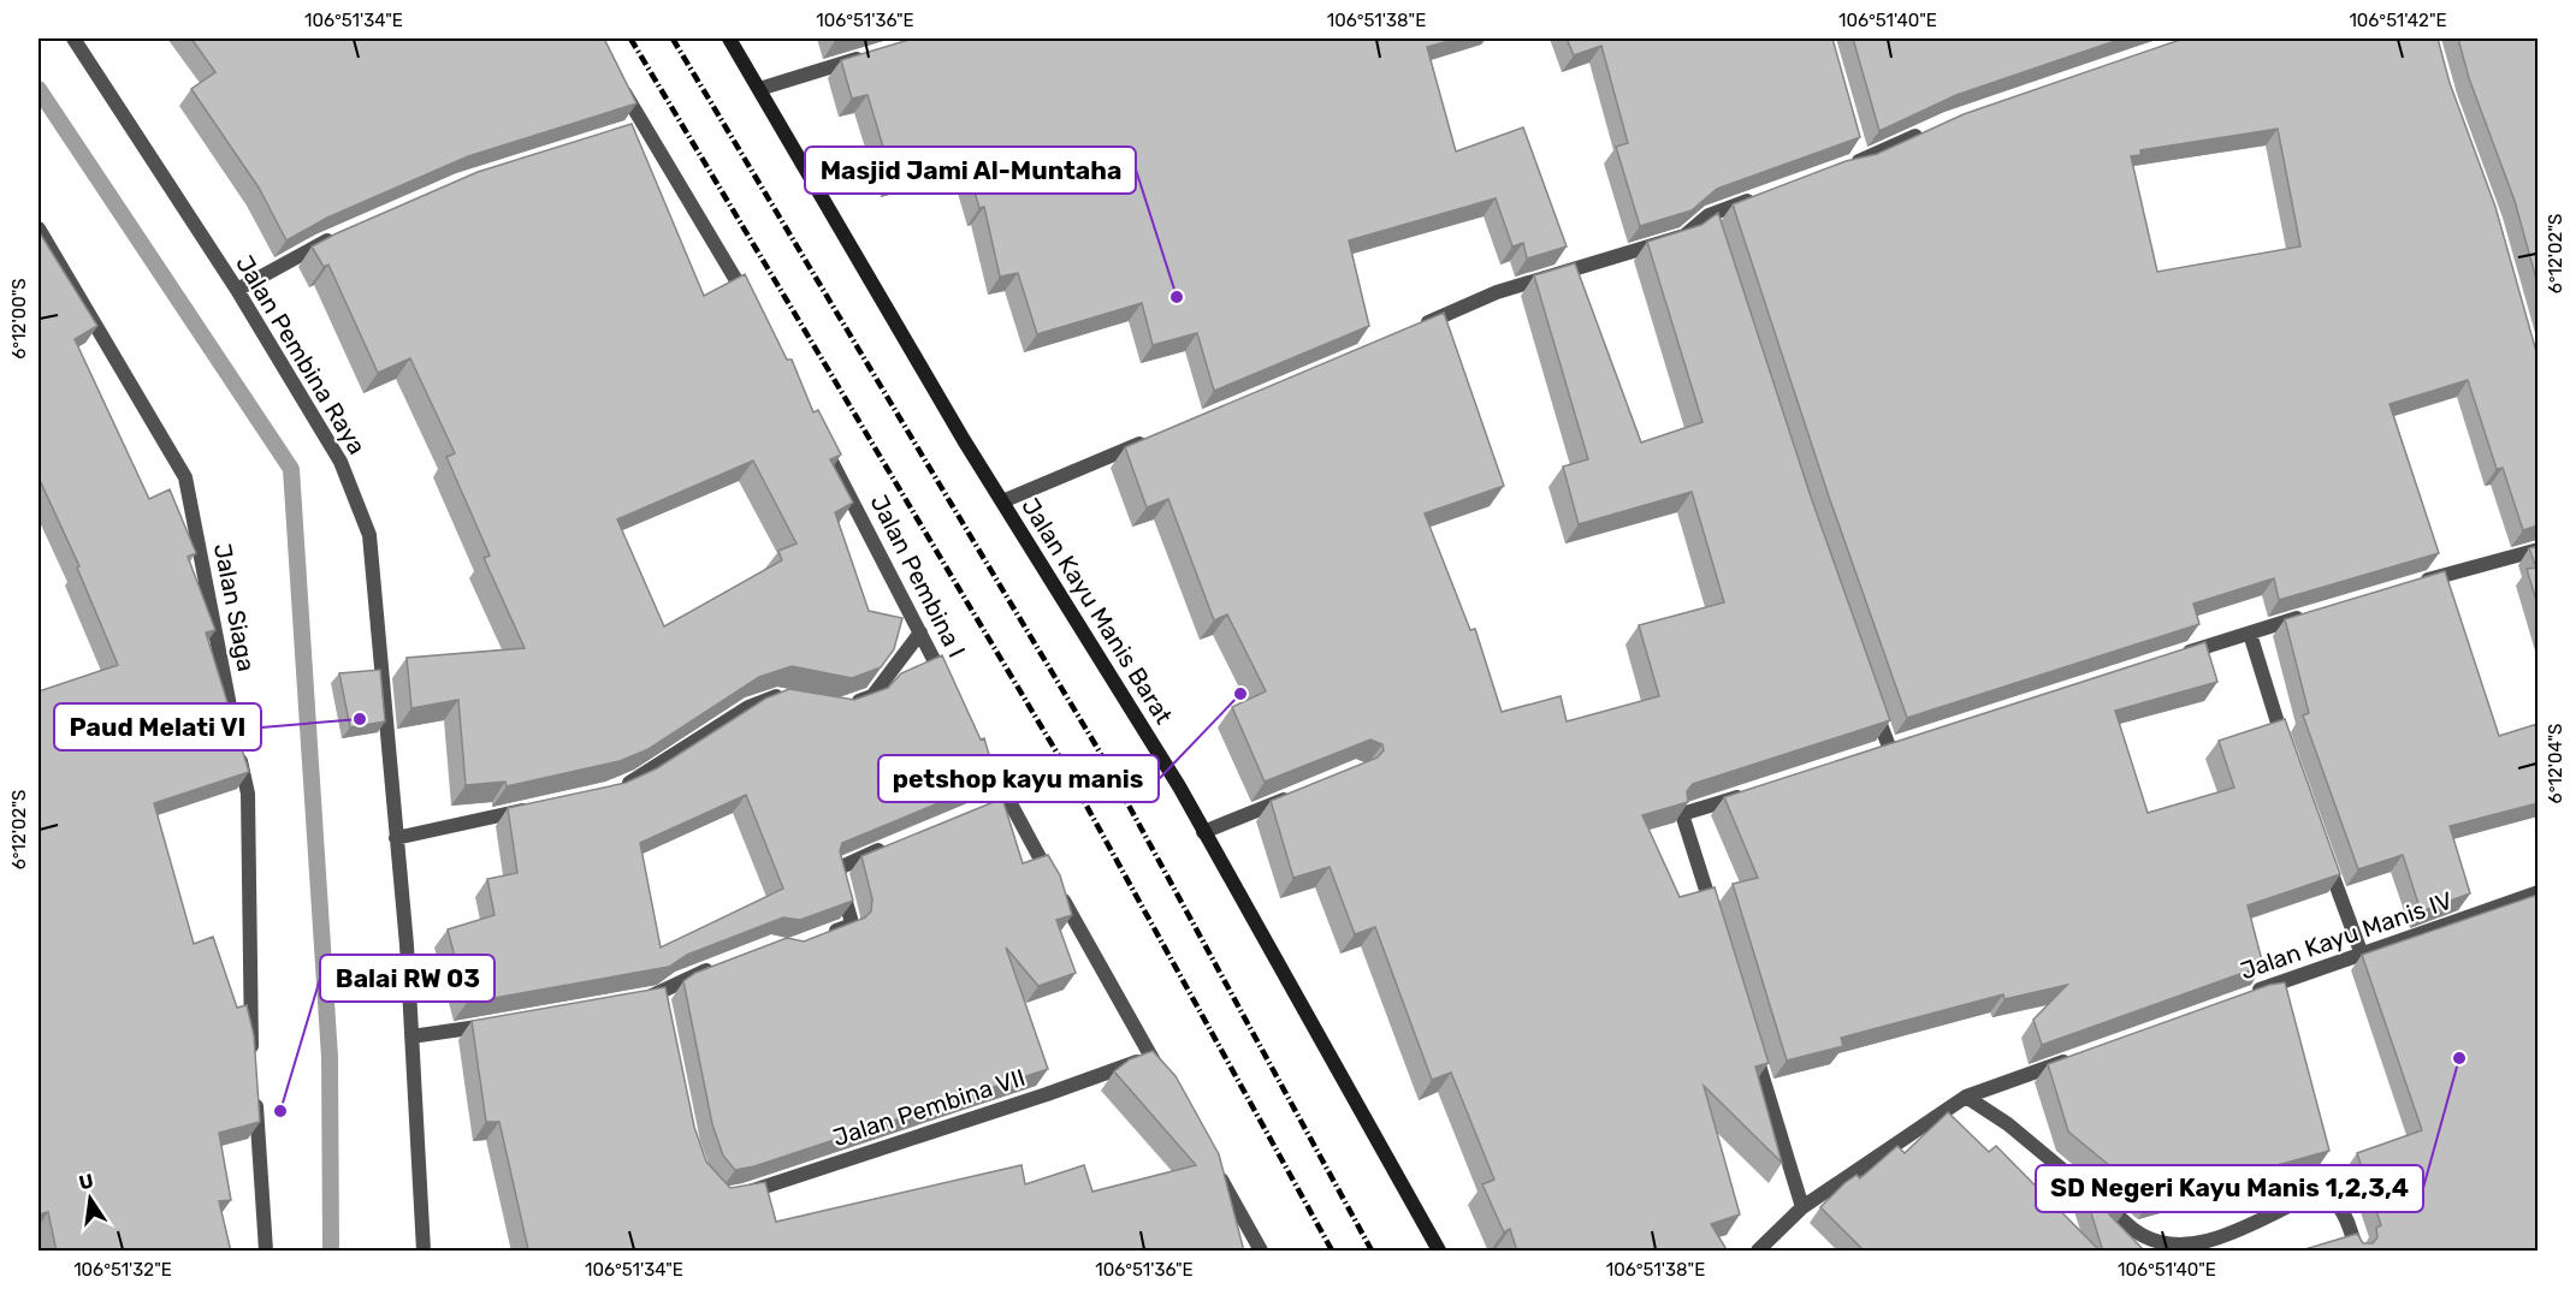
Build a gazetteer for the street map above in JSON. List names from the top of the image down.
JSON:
{
  "streets": {
    "street": [
      "Jalan Pembina Raya",
      "Jalan Pembina I",
      "Jalan Siaga",
      "Jalan Kayu Manis Barat",
      "Jalan Kayu Manis IV",
      "Jalan Pembina VII"
    ]
  },
  "places": [
    "Masjid Jami Al-Muntaha",
    "petshop kayu manis",
    "Paud Melati VI",
    "SD Negeri Kayu Manis 1,2,3,4",
    "Balai RW 03"
  ],
  "north": "top",
  "coordinates": [
    "106°51'34\"E",
    "106°51'36\"E",
    "106°51'38\"E",
    "106°51'40\"E",
    "106°51'42\"E",
    "6°12'02\"S",
    "6°12'00\"S",
    "6°12'04\"S",
    "106°51'32\"E"
  ]
}
